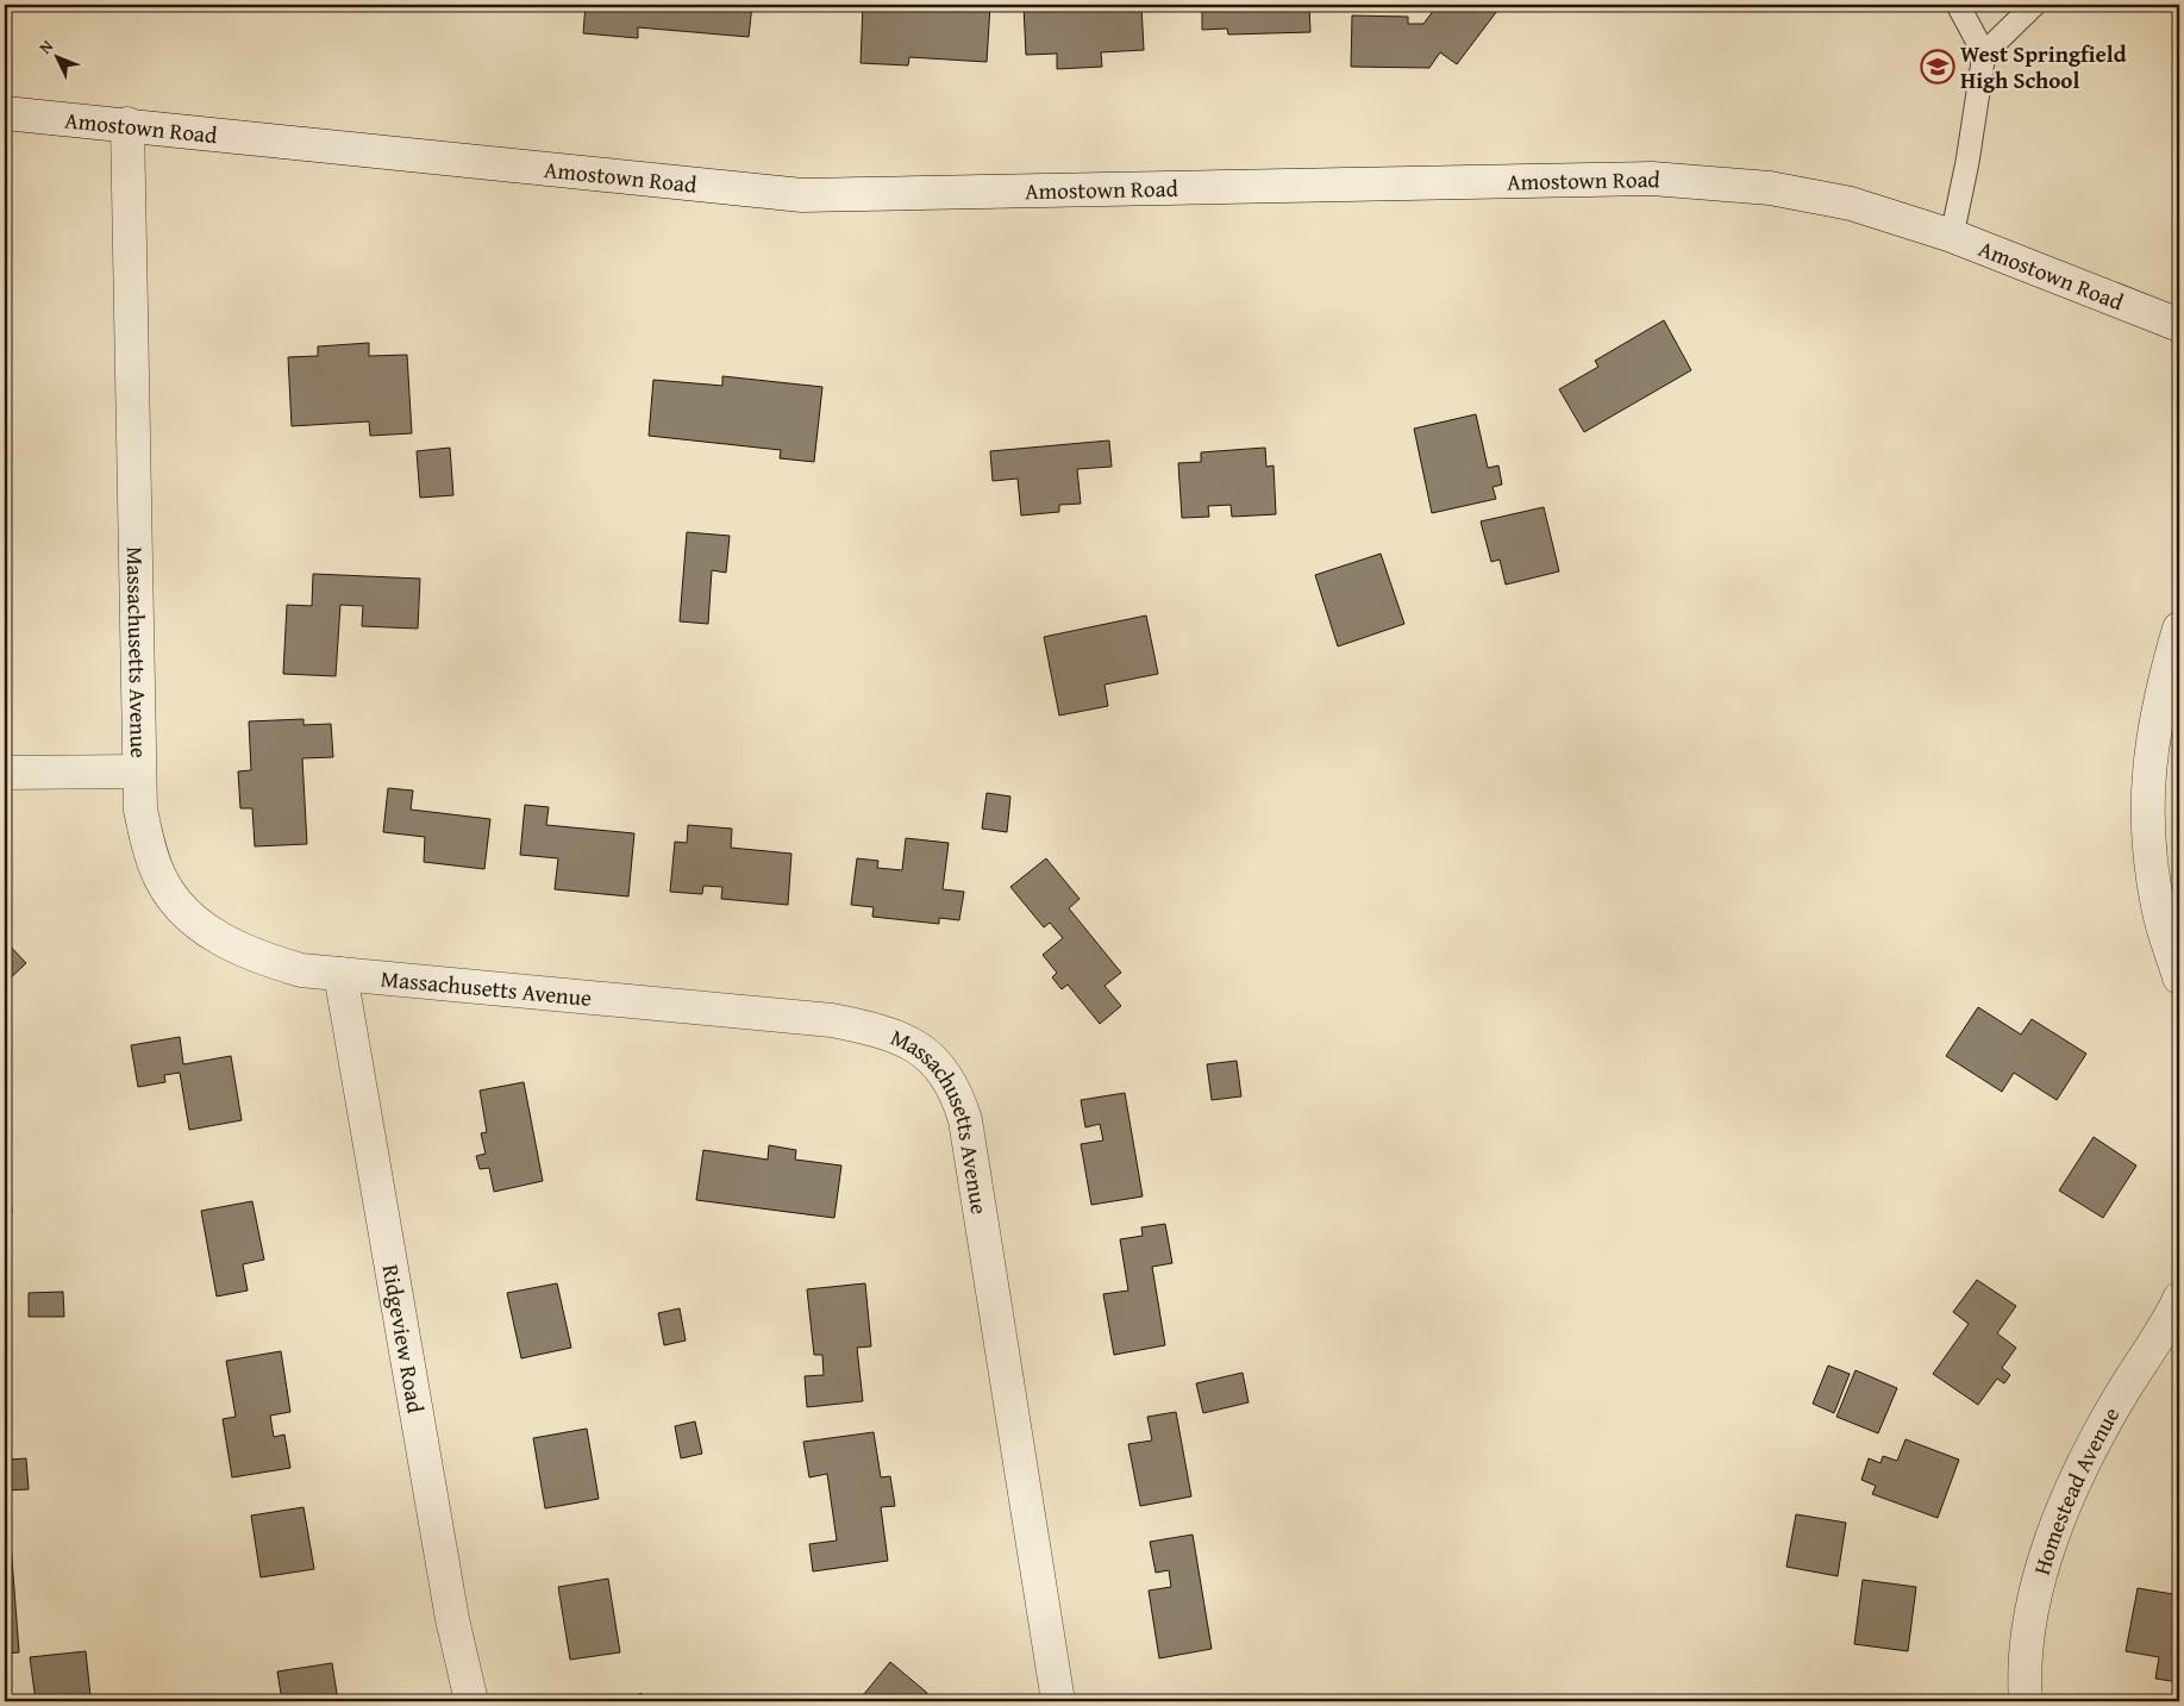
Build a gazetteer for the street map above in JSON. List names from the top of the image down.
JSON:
{
  "streets": {
    "street": [
      "Amostown Road",
      "Massachusetts Avenue",
      "Ridgeview Road",
      "Homestead Avenue"
    ]
  },
  "crossings": [
    ["Amostown Road", "Massachusetts Avenue"],
    ["Massachusetts Avenue", "Ridgeview Road"]
  ],
  "places": {
    "school or university": ["West Springfield High School"]
  },
  "north": "top left"
}
